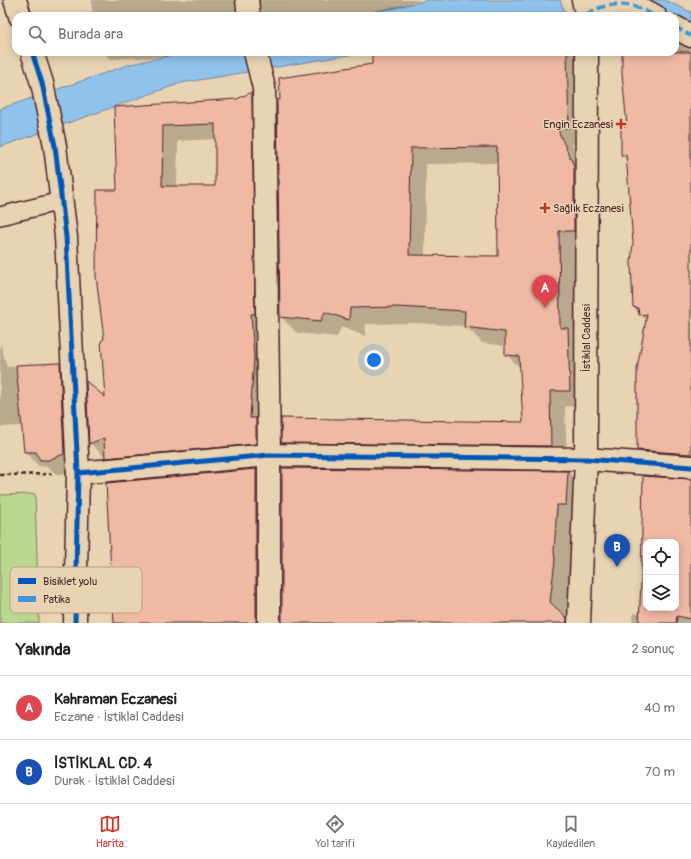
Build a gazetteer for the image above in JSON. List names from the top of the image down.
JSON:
{
  "streets": {
    "street": ["İstiklal Caddesi"]
  },
  "places": {
    "health": ["Engin Eczanesi", "Sağlık Eczanesi"]
  },
  "legend": ["Bisiklet yolu", "Patika"],
  "page": {
    "search": "Burada ara",
    "pins": ["A", "B"],
    "heading": ["Yakında", "2 sonuç"],
    "list": [
      {
        "mark": "A",
        "name": "Kahraman Eczanesi",
        "note": "Eczane · İstiklal Caddesi",
        "value": "40 m"
      },
      {
        "mark": "B",
        "name": "İSTİKLAL CD. 4",
        "note": "Durak · İstiklal Caddesi",
        "value": "70 m"
      }
    ],
    "nav": ["Harita", "Yol tarifi", "Kaydedilen"]
  }
}
